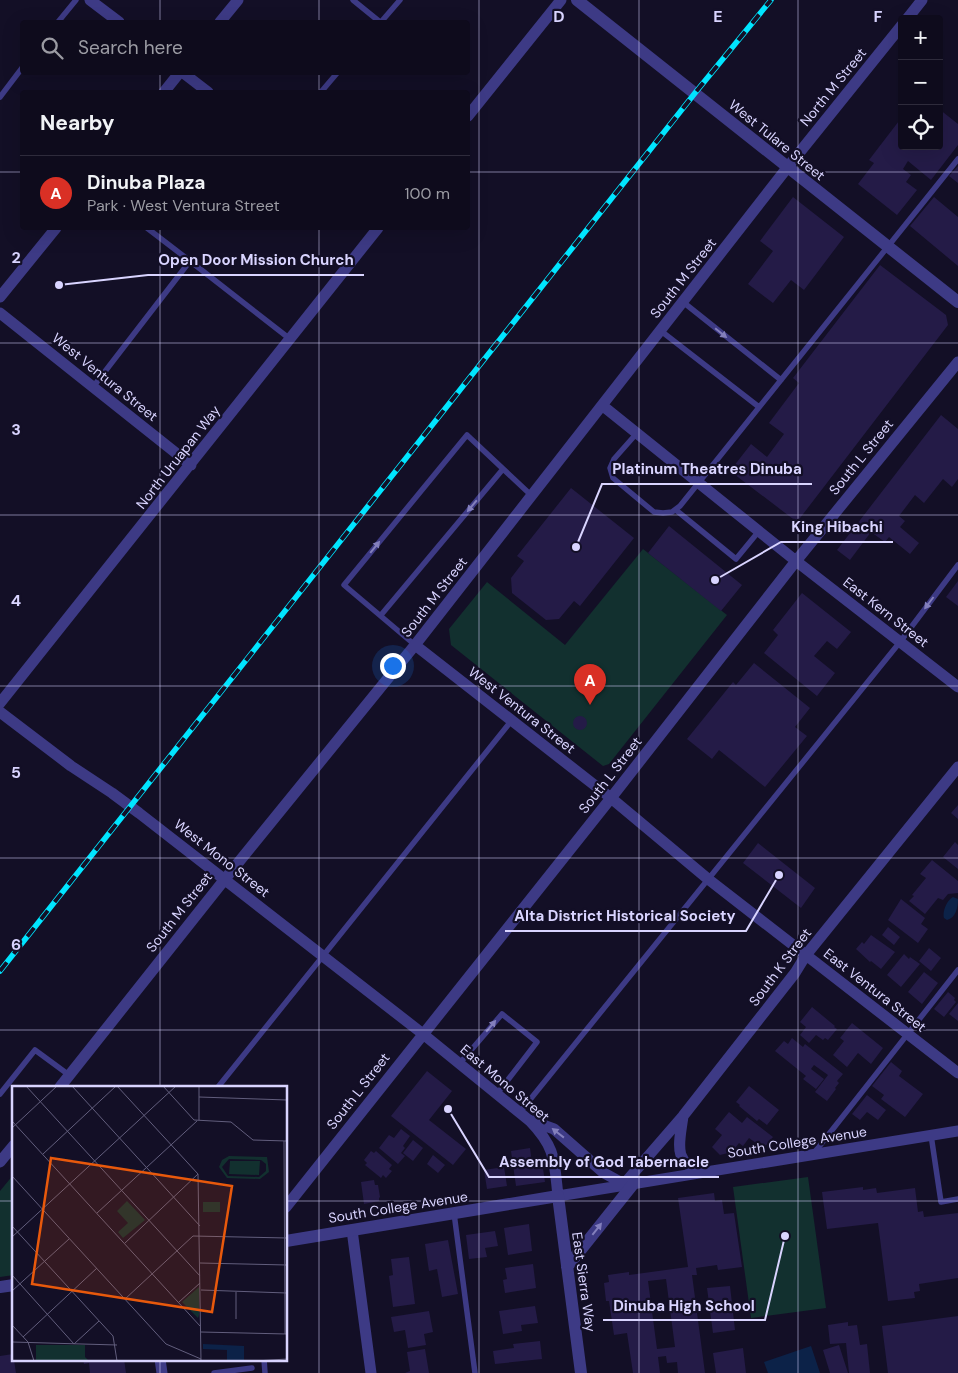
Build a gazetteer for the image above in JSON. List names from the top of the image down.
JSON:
{
  "streets": {
    "street": [
      "North M Street",
      "West Tulare Street",
      "South M Street",
      "West Ventura Street",
      "North Uruapan Way",
      "South L Street",
      "East Kern Street",
      "West Mono Street",
      "South K Street",
      "East Ventura Street",
      "East Mono Street",
      "South College Avenue",
      "East Sierra Way"
    ]
  },
  "crossings": [
    ["North M Street", "West Tulare Street"],
    ["North M Street", "South M Street"],
    ["West Tulare Street", "South M Street"],
    ["South M Street", "West Ventura Street"],
    ["South M Street", "East Kern Street"],
    ["South M Street", "West Mono Street"],
    ["West Ventura Street", "North Uruapan Way"],
    ["West Ventura Street", "South L Street"],
    ["West Ventura Street", "East Ventura Street"],
    ["South L Street", "East Kern Street"],
    ["South L Street", "West Mono Street"],
    ["South L Street", "East Ventura Street"],
    ["South L Street", "East Mono Street"],
    ["West Mono Street", "East Mono Street"],
    ["South K Street", "East Ventura Street"],
    ["South K Street", "South College Avenue"],
    ["East Mono Street", "South College Avenue"],
    ["East Mono Street", "East Sierra Way"],
    ["South College Avenue", "East Sierra Way"]
  ],
  "places": [
    "Open Door Mission Church",
    "Platinum Theatres Dinuba",
    "King Hibachi",
    "Alta District Historical Society",
    "Assembly of God Tabernacle",
    "Dinuba High School"
  ],
  "page": {
    "map_buttons": ["+", "−"],
    "search": "Search here",
    "heading": "Nearby",
    "list": [
      {
        "mark": "A",
        "name": "Dinuba Plaza",
        "note": "Park · West Ventura Street",
        "value": "100 m"
      }
    ],
    "pins": "A"
  },
  "grid": {
    "columns": ["D", "E", "F"],
    "rows": [
      "2",
      "3",
      "4",
      "5",
      "6"
    ]
  }
}
